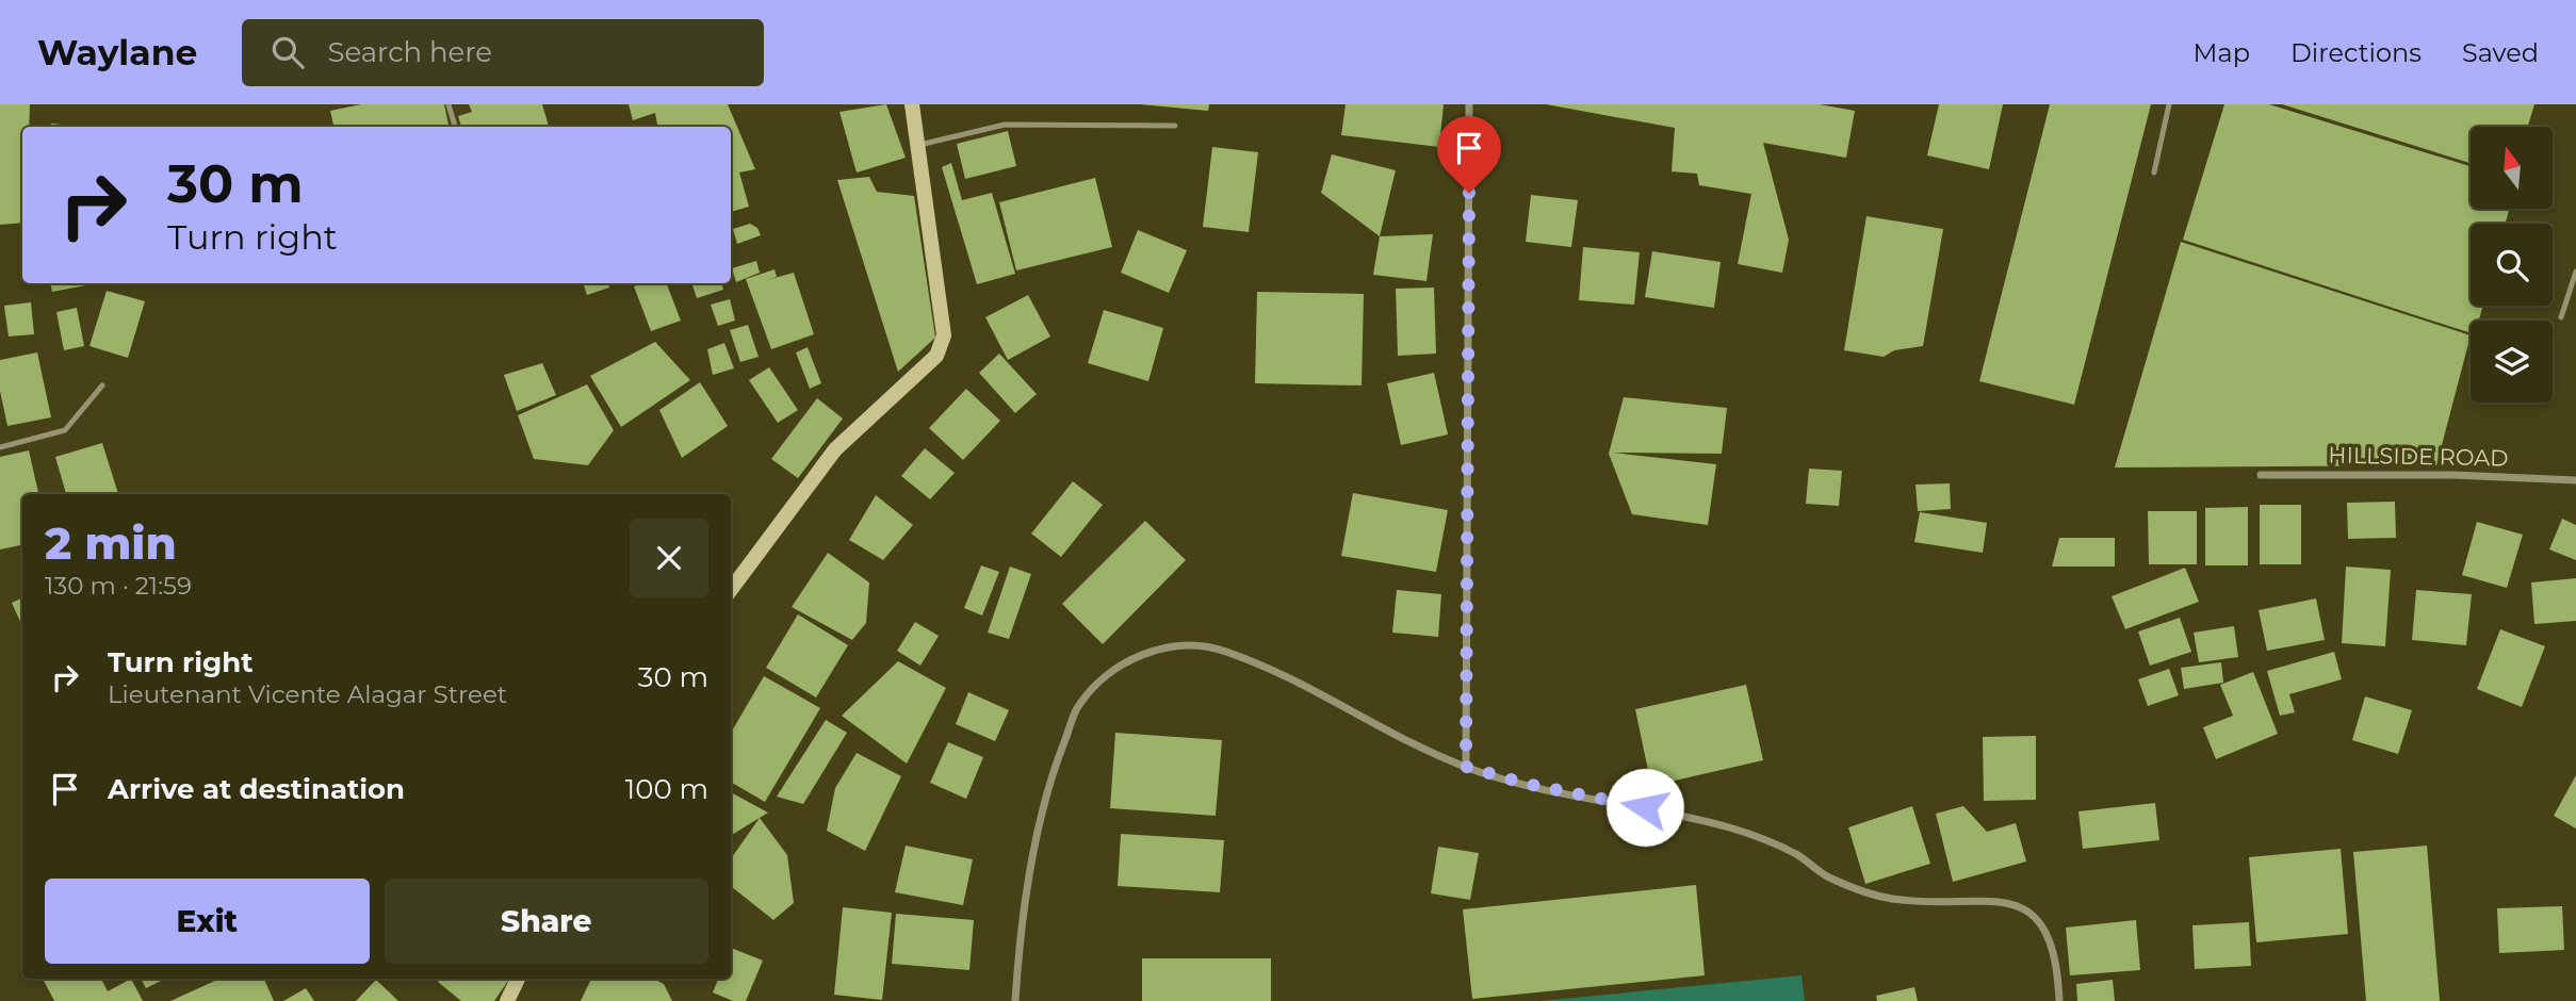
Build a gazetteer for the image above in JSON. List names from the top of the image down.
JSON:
{
  "streets": {
    "street": ["HILLSIDE ROAD"]
  },
  "north": "top",
  "page": {
    "header": "Waylane",
    "search": "Search here",
    "nav": ["Map", "Directions", "Saved"],
    "turn": ["30 m", "Turn right"],
    "heading": ["2 min", "130 m · 21:59"],
    "list": [
      {
        "name": "Turn right",
        "note": "Lieutenant Vicente Alagar Street",
        "value": "30 m"
      },
      {
        "name": "Arrive at destination",
        "value": "100 m"
      }
    ],
    "buttons": ["Exit", "Share"]
  }
}
